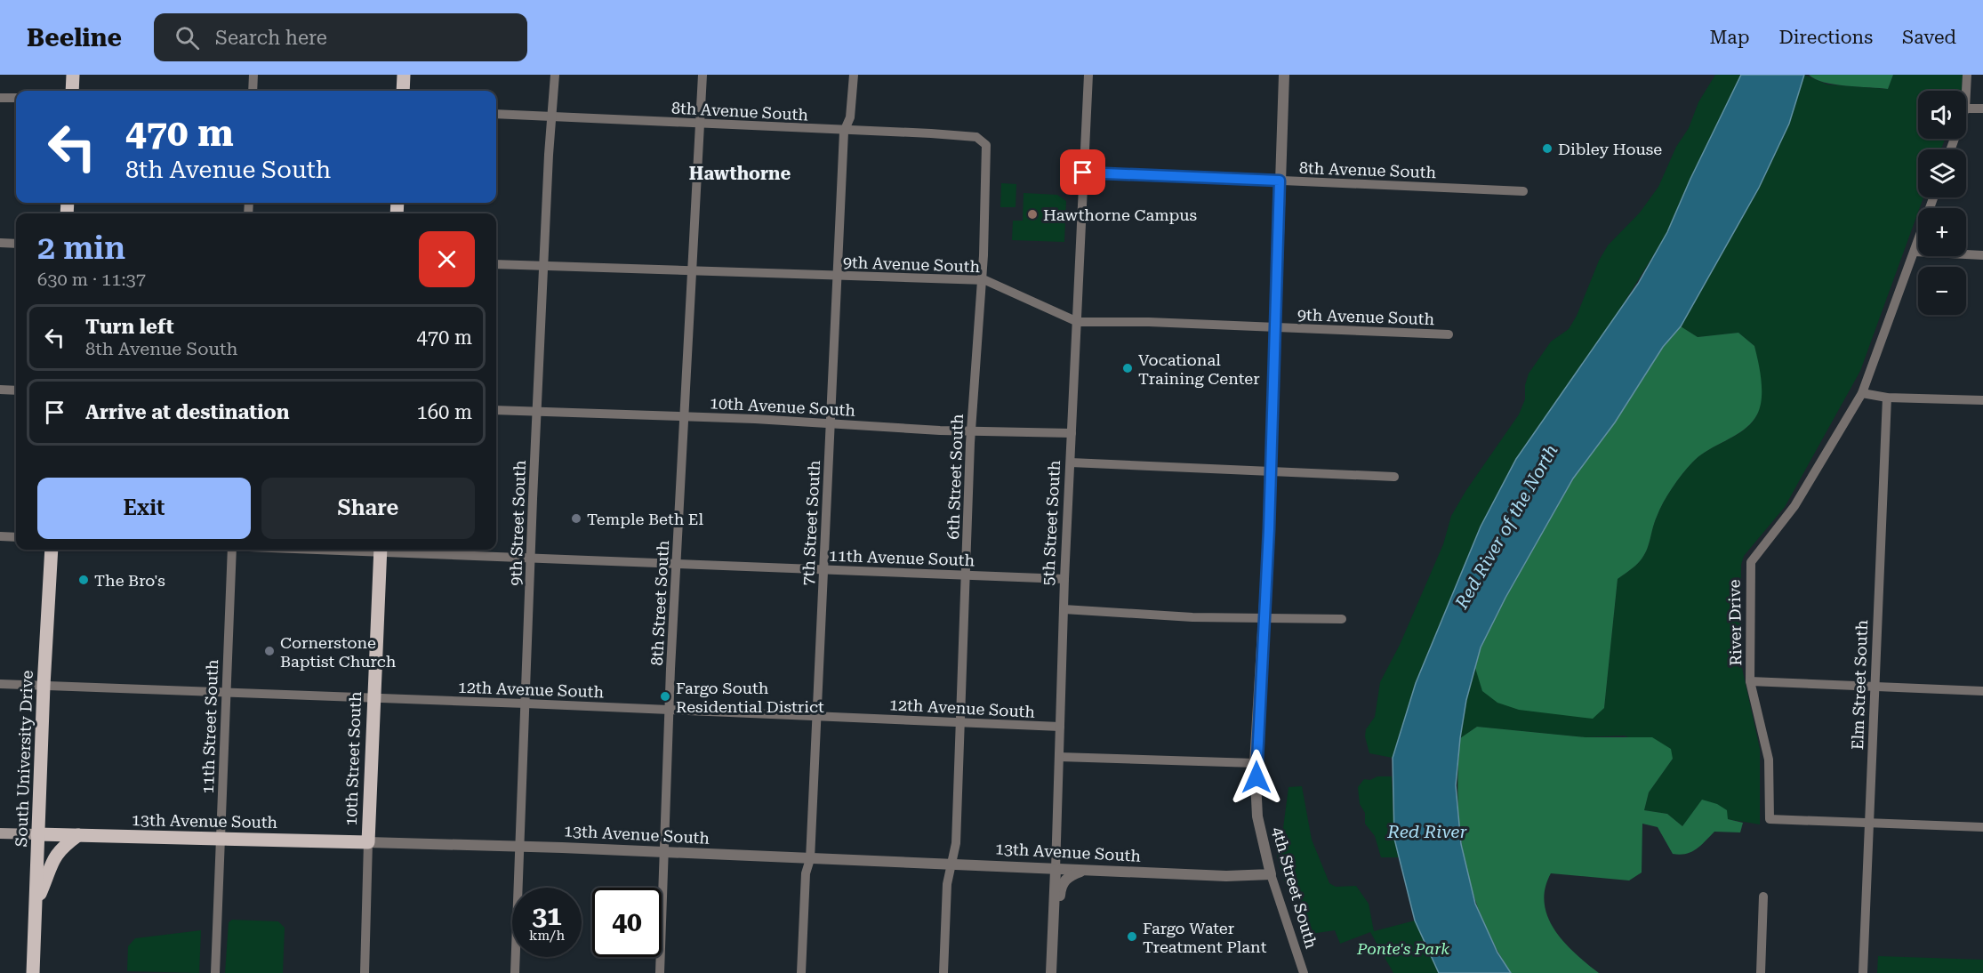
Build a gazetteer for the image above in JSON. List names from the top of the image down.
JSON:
{
  "streets": {
    "main road": ["South University Drive", "10th Street South", "13th Avenue South"],
    "street": [
      "8th Avenue South",
      "9th Avenue South",
      "10th Avenue South",
      "6th Street South",
      "9th Street South",
      "7th Street South",
      "5th Street South",
      "11th Avenue South",
      "8th Street South",
      "River Drive",
      "Elm Street South",
      "12th Avenue South",
      "11th Street South",
      "4th Street South"
    ]
  },
  "crossings": [
    ["8th Avenue South", "6th Street South"],
    ["8th Avenue South", "9th Street South"],
    ["8th Avenue South", "7th Street South"],
    ["8th Avenue South", "5th Street South"],
    ["8th Avenue South", "8th Street South"],
    ["8th Avenue South", "4th Street South"],
    ["9th Avenue South", "6th Street South"],
    ["9th Avenue South", "9th Street South"],
    ["9th Avenue South", "7th Street South"],
    ["9th Avenue South", "5th Street South"],
    ["9th Avenue South", "8th Street South"],
    ["9th Avenue South", "4th Street South"],
    ["10th Avenue South", "6th Street South"],
    ["10th Avenue South", "9th Street South"],
    ["10th Avenue South", "7th Street South"],
    ["10th Avenue South", "5th Street South"],
    ["10th Avenue South", "8th Street South"],
    ["6th Street South", "11th Avenue South"],
    ["6th Street South", "12th Avenue South"],
    ["6th Street South", "13th Avenue South"],
    ["9th Street South", "11th Avenue South"],
    ["9th Street South", "12th Avenue South"],
    ["9th Street South", "13th Avenue South"],
    ["7th Street South", "11th Avenue South"],
    ["7th Street South", "12th Avenue South"],
    ["7th Street South", "13th Avenue South"],
    ["5th Street South", "11th Avenue South"],
    ["5th Street South", "12th Avenue South"],
    ["5th Street South", "13th Avenue South"],
    ["11th Avenue South", "8th Street South"],
    ["8th Street South", "12th Avenue South"],
    ["8th Street South", "13th Avenue South"],
    ["River Drive", "Elm Street South"],
    ["12th Avenue South", "11th Street South"],
    ["12th Avenue South", "South University Drive"],
    ["12th Avenue South", "10th Street South"],
    ["11th Street South", "13th Avenue South"],
    ["South University Drive", "13th Avenue South"],
    ["10th Street South", "13th Avenue South"],
    ["13th Avenue South", "4th Street South"]
  ],
  "districts": ["Hawthorne"],
  "water": ["Red River of the North", "Red River"],
  "parks": ["Ponte's Park"],
  "places": [
    "Dibley House",
    "Hawthorne Campus",
    "Vocational Training Center",
    "Temple Beth El",
    "The Bro's",
    "Cornerstone Baptist Church",
    "Fargo South Residential District",
    "Fargo Water Treatment Plant"
  ],
  "page": {
    "header": "Beeline",
    "search": "Search here",
    "nav": ["Map", "Directions", "Saved"],
    "map_buttons": ["+", "−"],
    "turn": ["470 m", "8th Avenue South"],
    "heading": ["2 min", "630 m · 11:37"],
    "list": [
      {
        "name": "Turn left",
        "note": "8th Avenue South",
        "value": "470 m"
      },
      {
        "name": "Arrive at destination",
        "value": "160 m"
      }
    ],
    "buttons": ["Exit", "Share"],
    "speed": "31 km/h",
    "limit": "40"
  }
}
